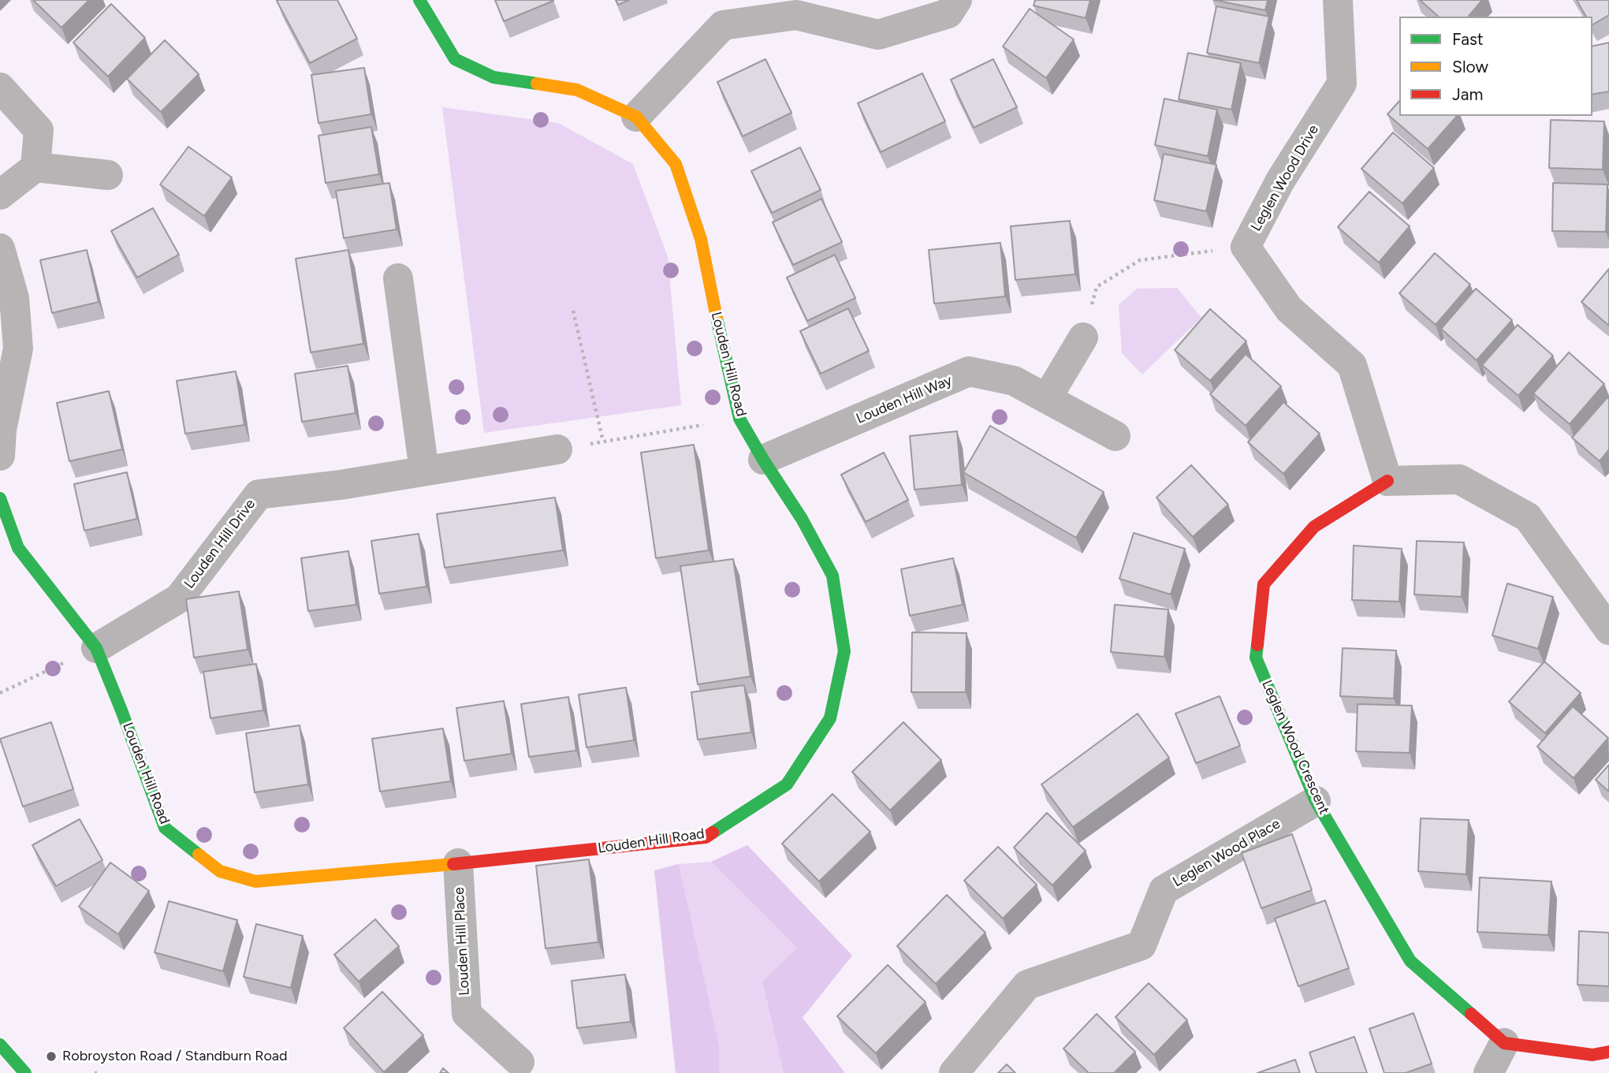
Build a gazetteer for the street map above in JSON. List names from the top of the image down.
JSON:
{
  "streets": {
    "street": [
      "Leglen Wood Drive",
      "Louden Hill Road",
      "Louden Hill Way",
      "Louden Hill Drive",
      "Leglen Wood Crescent",
      "Leglen Wood Place",
      "Louden Hill Place"
    ]
  },
  "crossings": [
    ["Leglen Wood Drive", "Leglen Wood Crescent"],
    ["Louden Hill Road", "Louden Hill Way"],
    ["Louden Hill Road", "Louden Hill Drive"],
    ["Louden Hill Road", "Louden Hill Place"],
    ["Leglen Wood Crescent", "Leglen Wood Place"]
  ],
  "places": ["Robroyston Road / Standburn Road"],
  "legend": ["Fast", "Slow", "Jam"]
}
